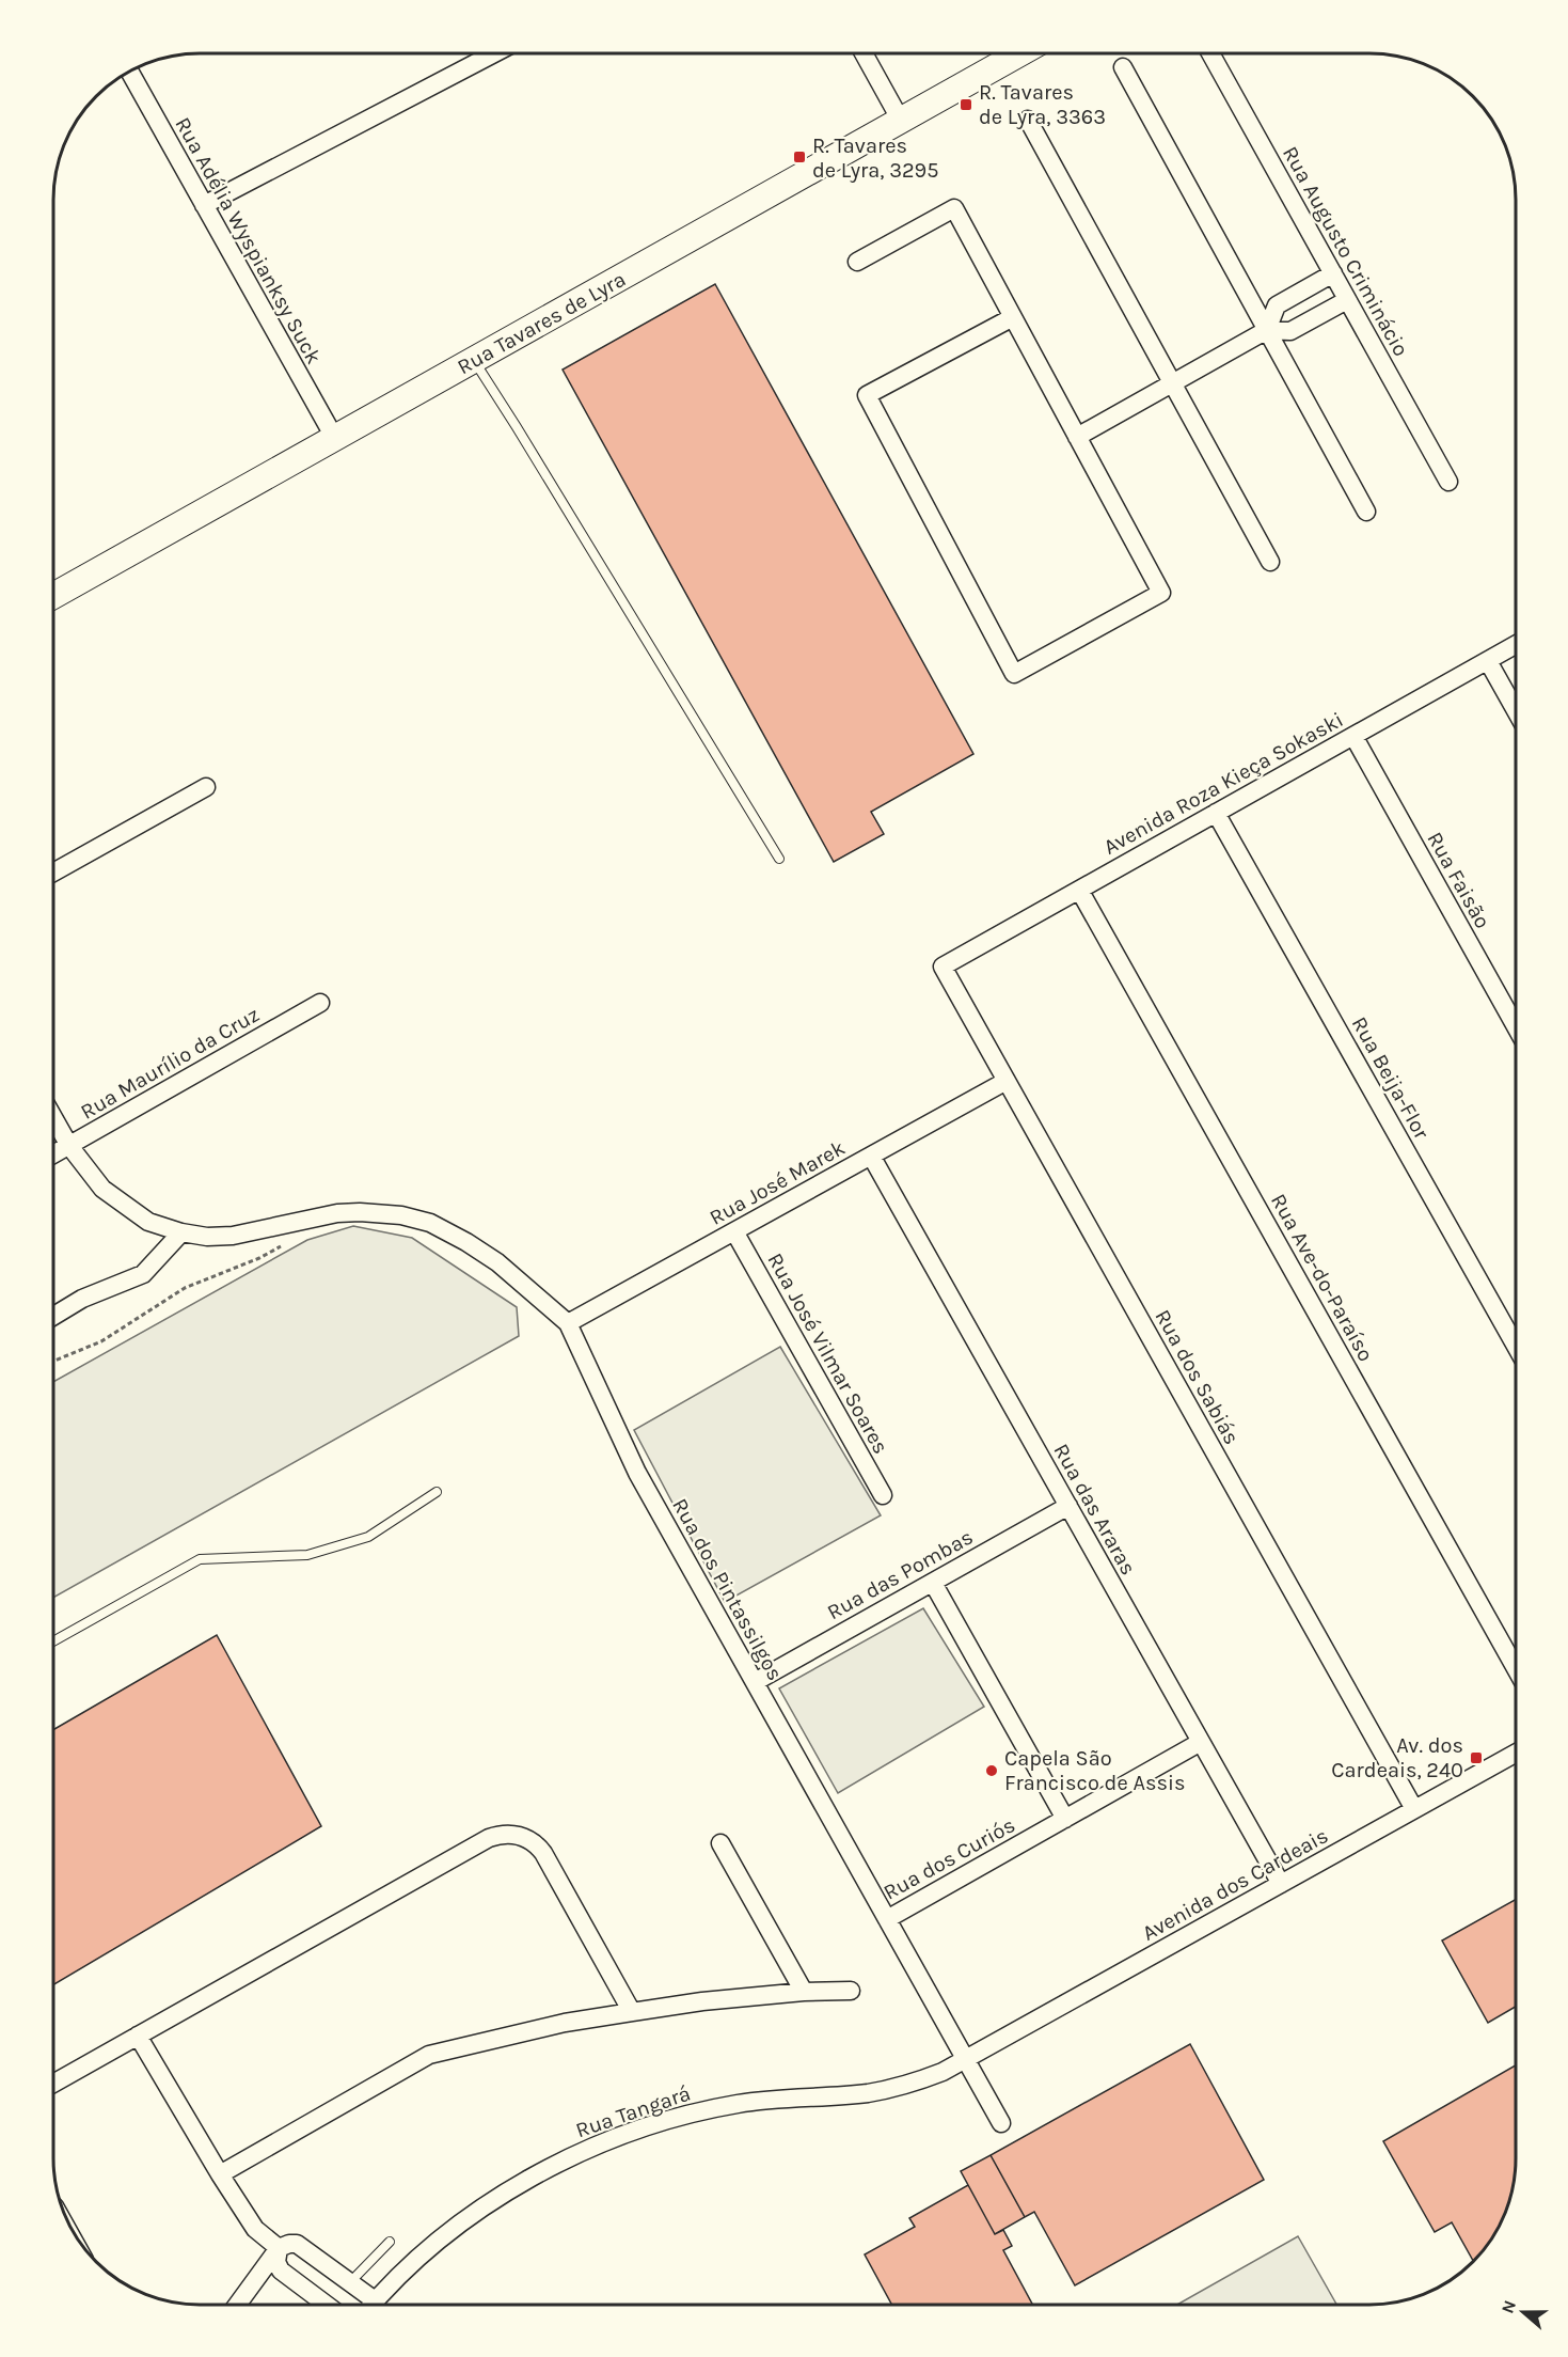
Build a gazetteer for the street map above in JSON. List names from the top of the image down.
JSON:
{
  "streets": {
    "main road": ["Rua Tavares de Lyra"],
    "street": [
      "Rua Adélia Wyspianksy Suck",
      "Rua Augusto Criminácio",
      "Avenida Roza Kieça Sokaski",
      "Rua Faisão",
      "Rua Maurílio da Cruz",
      "Rua Beija-Flor",
      "Rua José Marek",
      "Rua Ave-do-Paraíso",
      "Rua José Vilmar Soares",
      "Rua dos Sabiás",
      "Rua das Araras",
      "Rua das Pombas",
      "Rua dos Pintassilgos",
      "Rua dos Curiós",
      "Avenida dos Cardeais",
      "Rua Tangará"
    ]
  },
  "crossings": [
    ["Rua Adélia Wyspianksy Suck", "Rua Tavares de Lyra"],
    ["Avenida Roza Kieça Sokaski", "Rua Faisão"],
    ["Avenida Roza Kieça Sokaski", "Rua Beija-Flor"],
    ["Avenida Roza Kieça Sokaski", "Rua Ave-do-Paraíso"],
    ["Avenida Roza Kieça Sokaski", "Rua dos Sabiás"],
    ["Rua Maurílio da Cruz", "Rua dos Pintassilgos"],
    ["Rua José Marek", "Rua José Vilmar Soares"],
    ["Rua José Marek", "Rua dos Sabiás"],
    ["Rua José Marek", "Rua das Araras"],
    ["Rua José Marek", "Rua dos Pintassilgos"],
    ["Rua dos Sabiás", "Avenida dos Cardeais"],
    ["Rua das Araras", "Rua das Pombas"],
    ["Rua das Araras", "Rua dos Curiós"],
    ["Rua das Araras", "Avenida dos Cardeais"],
    ["Rua das Pombas", "Rua dos Pintassilgos"],
    ["Rua dos Pintassilgos", "Rua dos Curiós"],
    ["Rua dos Pintassilgos", "Avenida dos Cardeais"],
    ["Rua dos Pintassilgos", "Rua Tangará"],
    ["Avenida dos Cardeais", "Rua Tangará"]
  ],
  "places": {
    "transit": ["R. Tavares de Lyra, 3363", "R. Tavares de Lyra, 3295", "Av. dos Cardeais, 240"],
    "other": ["Capela São Francisco de Assis"]
  },
  "north": "left"
}
